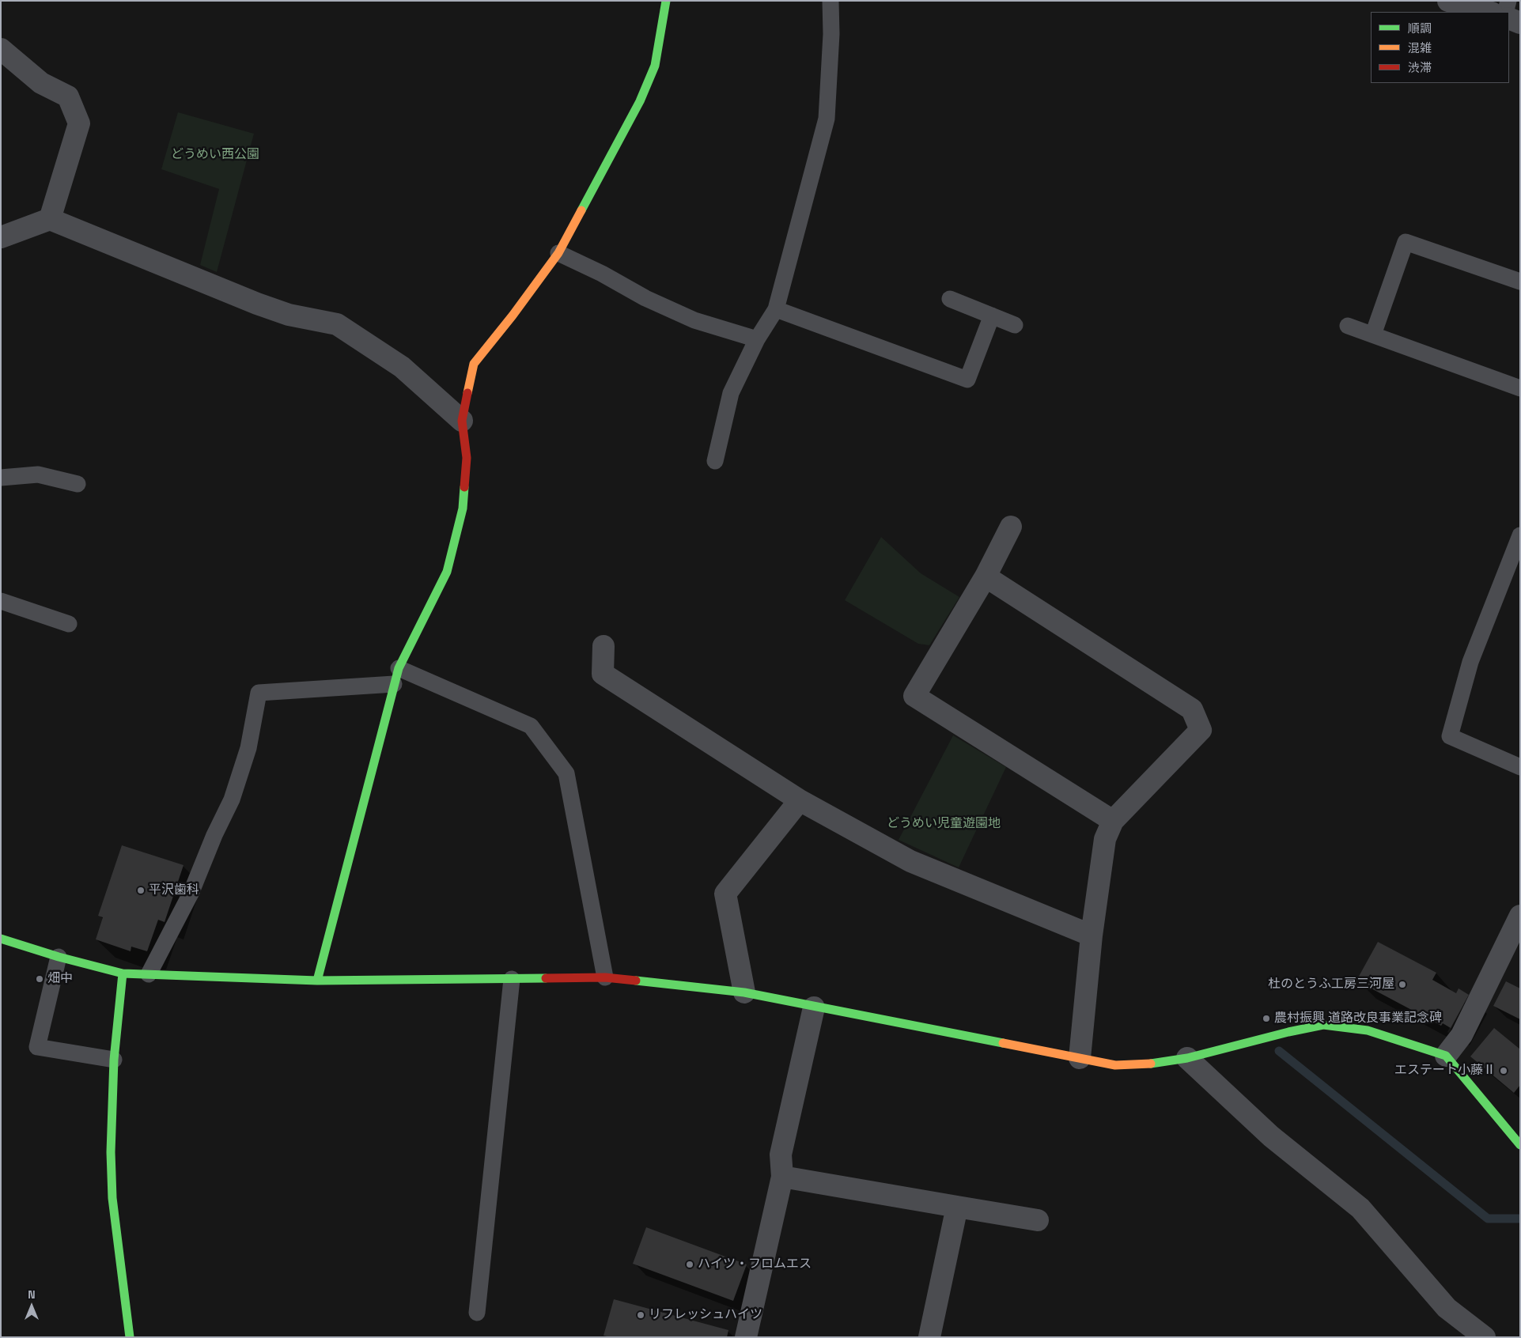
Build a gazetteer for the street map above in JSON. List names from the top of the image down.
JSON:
{
  "parks": ["どうめい西公園", "どうめい児童遊園地"],
  "places": [
    "平沢歯科",
    "畑中",
    "杜のとうふ工房三河屋",
    "農村振興 道路改良事業記念碑",
    "エステート小藤Ⅱ",
    "ハイツ・フロムエス",
    "リフレッシュハイツ"
  ],
  "legend": ["順調", "混雑", "渋滞"],
  "north": "top"
}
